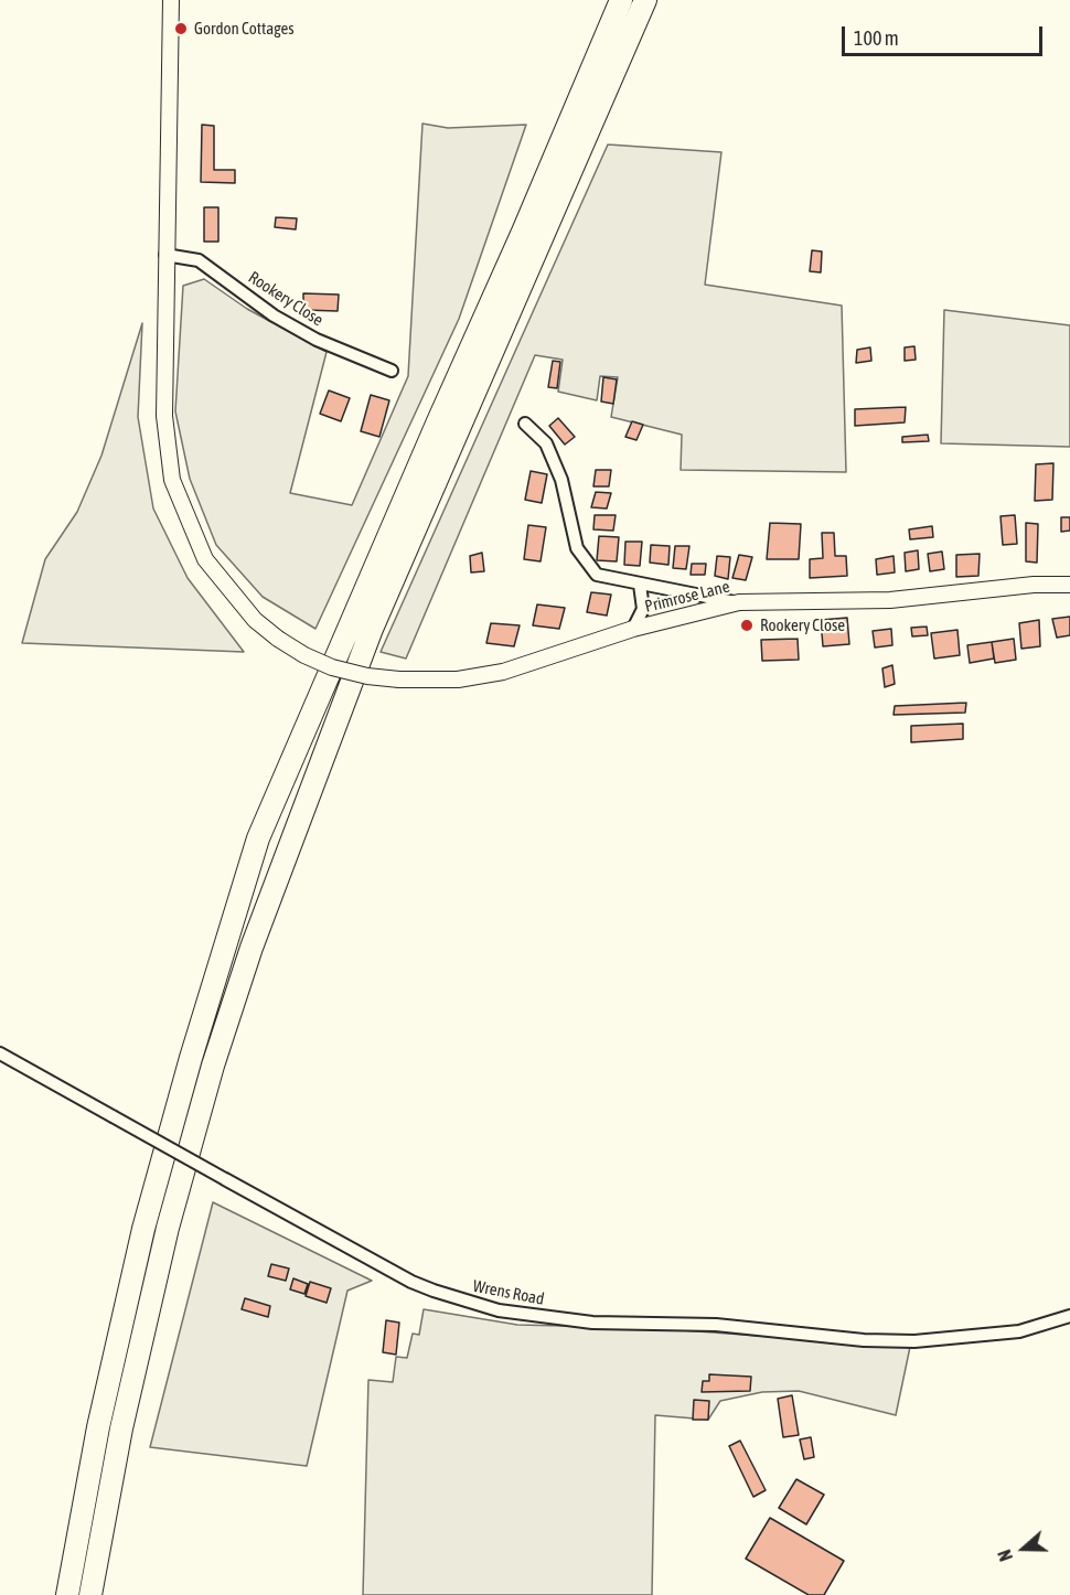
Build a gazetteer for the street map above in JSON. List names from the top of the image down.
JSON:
{
  "streets": {
    "street": ["Rookery Close", "Primrose Lane", "Wrens Road"]
  },
  "crossings": [
    ["Rookery Close", "Primrose Lane"]
  ],
  "places": ["Gordon Cottages", "Rookery Close"],
  "scale_bar": "100 m",
  "north": "left"
}
